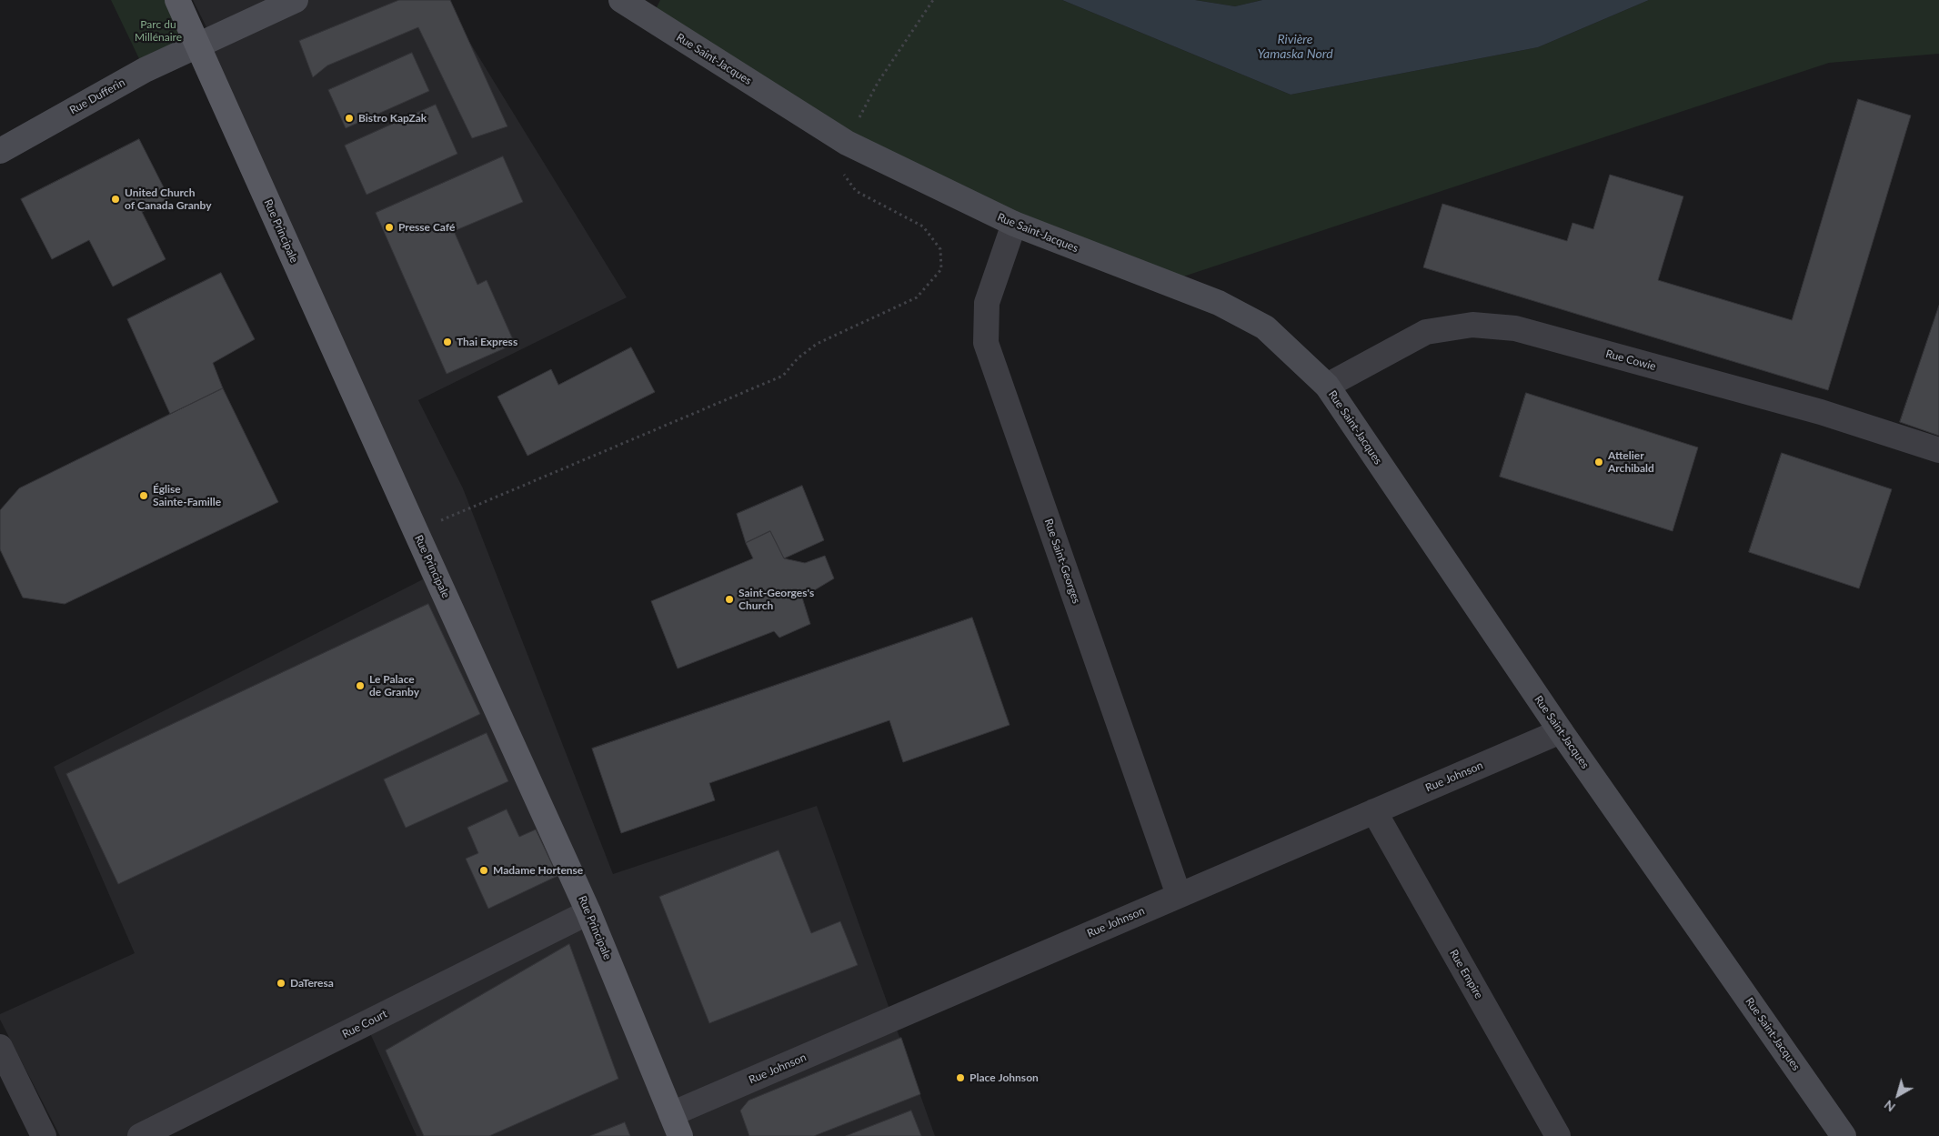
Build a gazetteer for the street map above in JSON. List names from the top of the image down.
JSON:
{
  "streets": {
    "main road": ["Rue Saint-Jacques", "Rue Dufferin", "Rue Principale"],
    "street": [
      "Rue Cowie",
      "Rue Saint-Georges",
      "Rue Johnson",
      "Rue Empire",
      "Rue Court"
    ]
  },
  "crossings": [
    ["Rue Saint-Jacques", "Rue Cowie"],
    ["Rue Saint-Jacques", "Rue Saint-Georges"],
    ["Rue Saint-Jacques", "Rue Johnson"],
    ["Rue Dufferin", "Rue Principale"],
    ["Rue Principale", "Rue Johnson"],
    ["Rue Principale", "Rue Court"],
    ["Rue Saint-Georges", "Rue Johnson"],
    ["Rue Johnson", "Rue Empire"]
  ],
  "water": ["Rivière Yamaska Nord"],
  "parks": ["Parc du Millénaire"],
  "places": [
    "Bistro KapZak",
    "United Church of Canada Granby",
    "Presse Café",
    "Thai Express",
    "Attelier Archibald",
    "Église Sainte-Famille",
    "Saint-Georges's Church",
    "Le Palace de Granby",
    "Madame Hortense",
    "DaTeresa",
    "Place Johnson"
  ],
  "north": "bottom left"
}
